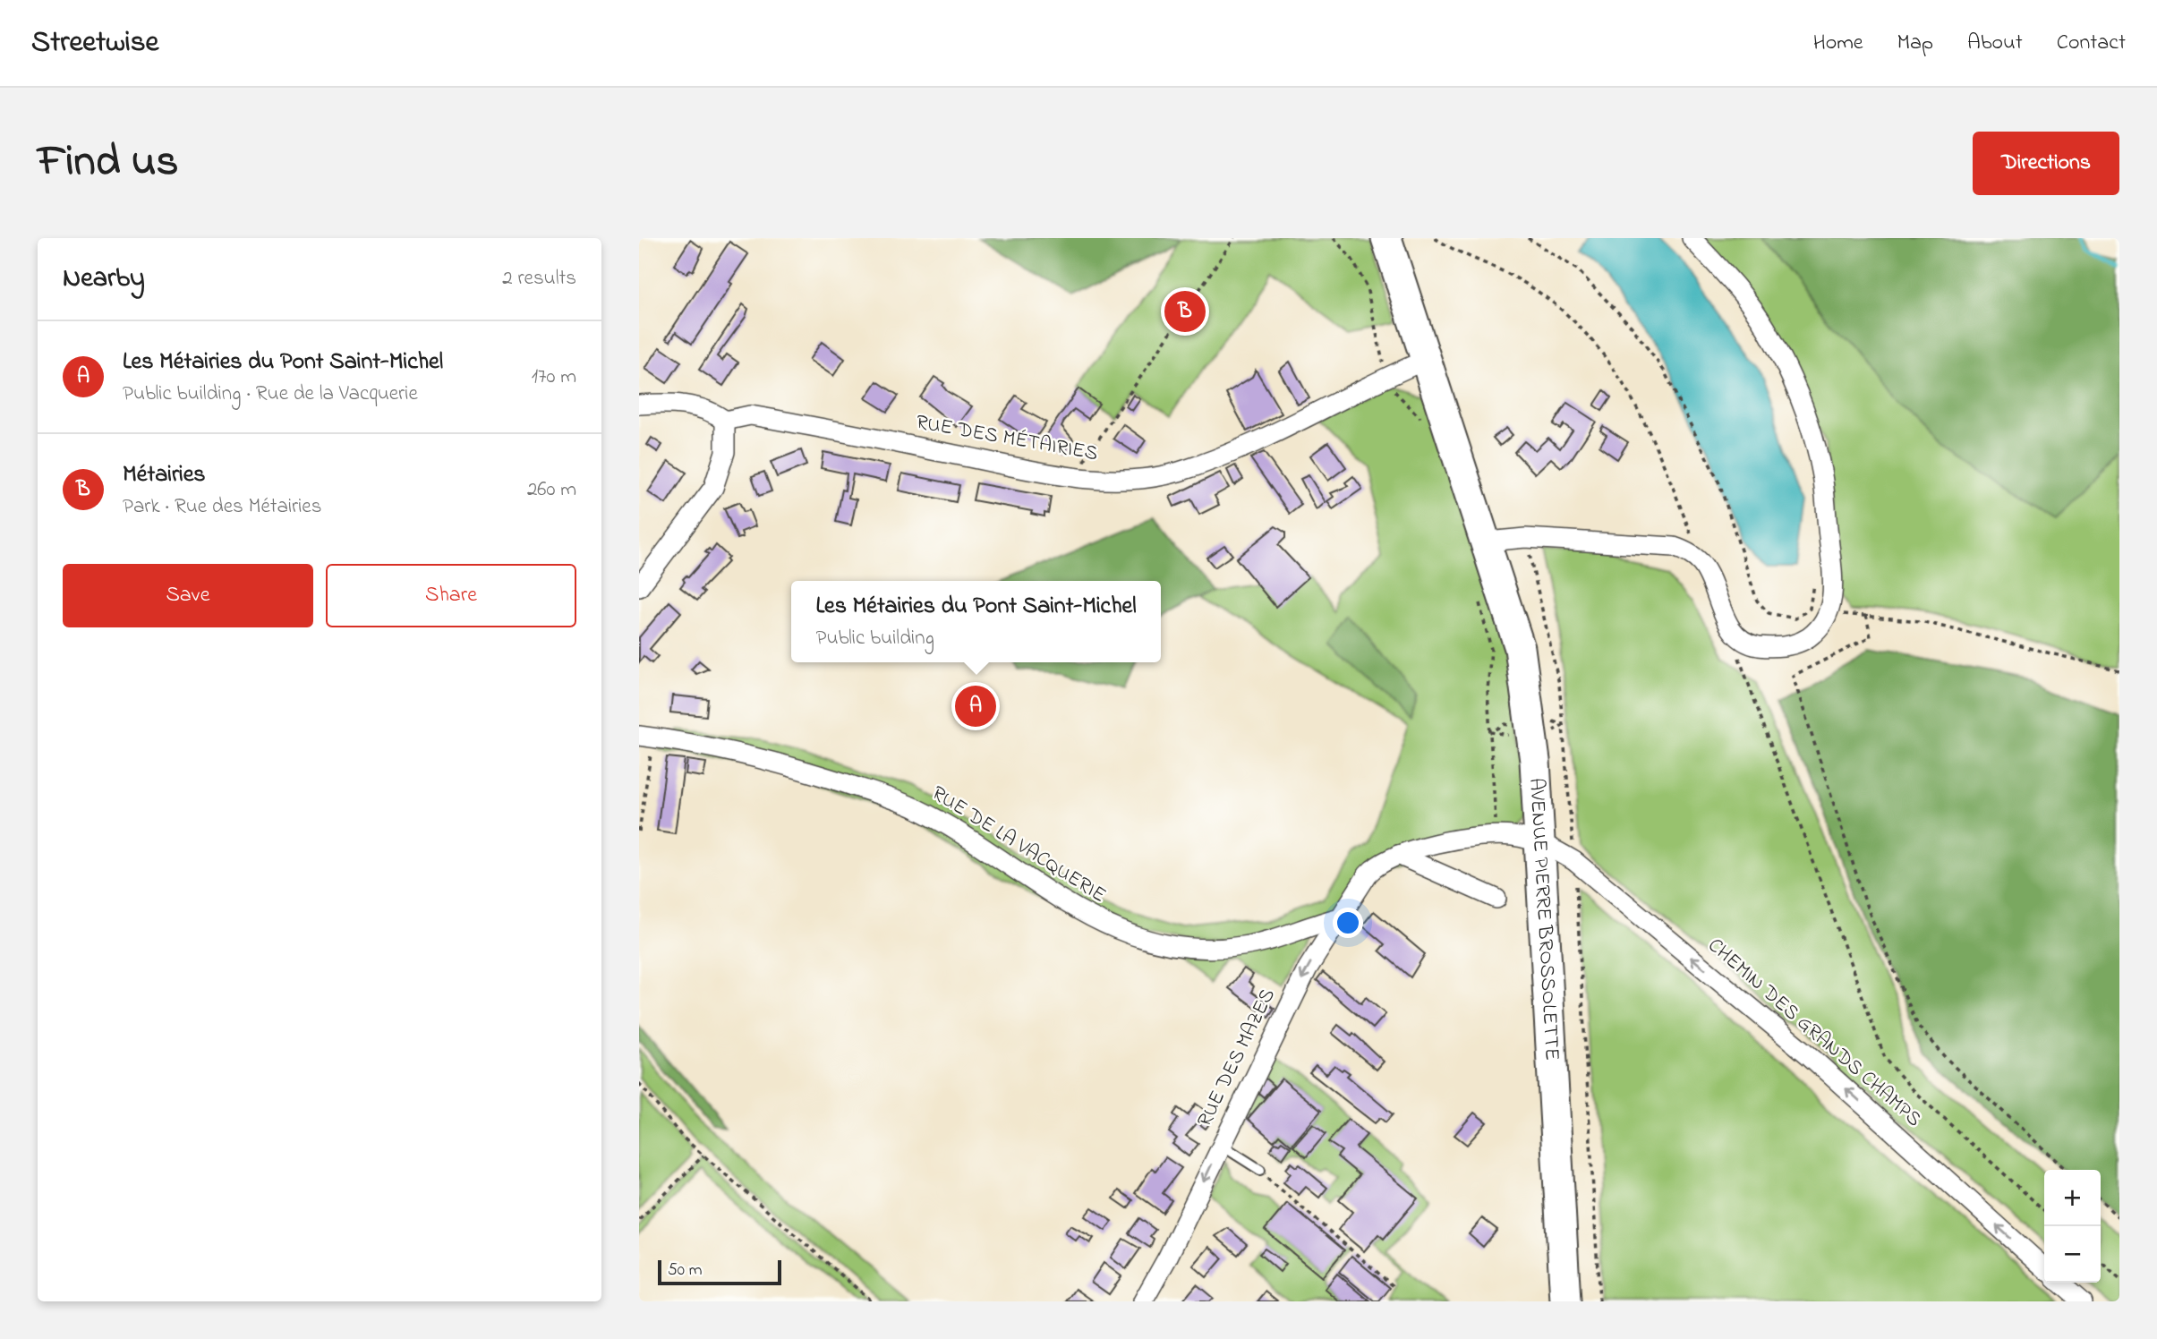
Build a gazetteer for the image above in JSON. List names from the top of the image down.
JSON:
{
  "streets": {
    "main road": ["AVENUE PIERRE BROSSOLETTE"],
    "street": [
      "RUE DES MÉTAIRIES",
      "RUE DE LA VACQUERIE",
      "CHEMIN DES GRANDS CHAMPS",
      "RUE DES MAZES"
    ]
  },
  "crossings": [
    ["RUE DES MÉTAIRIES", "AVENUE PIERRE BROSSOLETTE"],
    ["RUE DE LA VACQUERIE", "RUE DES MAZES"],
    ["AVENUE PIERRE BROSSOLETTE", "CHEMIN DES GRANDS CHAMPS"],
    ["AVENUE PIERRE BROSSOLETTE", "RUE DES MAZES"],
    ["CHEMIN DES GRANDS CHAMPS", "RUE DES MAZES"]
  ],
  "one_way": ["CHEMIN DES GRANDS CHAMPS", "RUE DES MAZES"],
  "scale_bar": "50 m",
  "page": {
    "header": "Streetwise",
    "nav": [
      "Home",
      "Map",
      "About",
      "Contact"
    ],
    "title": "Find us",
    "buttons": [
      "Directions",
      ["Save", "Share"]
    ],
    "heading": ["Nearby", "2 results"],
    "pins": ["B", "A"],
    "list": [
      {
        "mark": "A",
        "name": "Les Métairies du Pont Saint-Michel",
        "note": "Public building · Rue de la Vacquerie",
        "value": "170 m"
      },
      {
        "mark": "B",
        "name": "Métairies",
        "note": "Park · Rue des Métairies",
        "value": "260 m"
      }
    ],
    "popup": ["Les Métairies du Pont Saint-Michel", "Public building"],
    "map_buttons": ["+", "−"],
    "scale": "50 m"
  }
}
